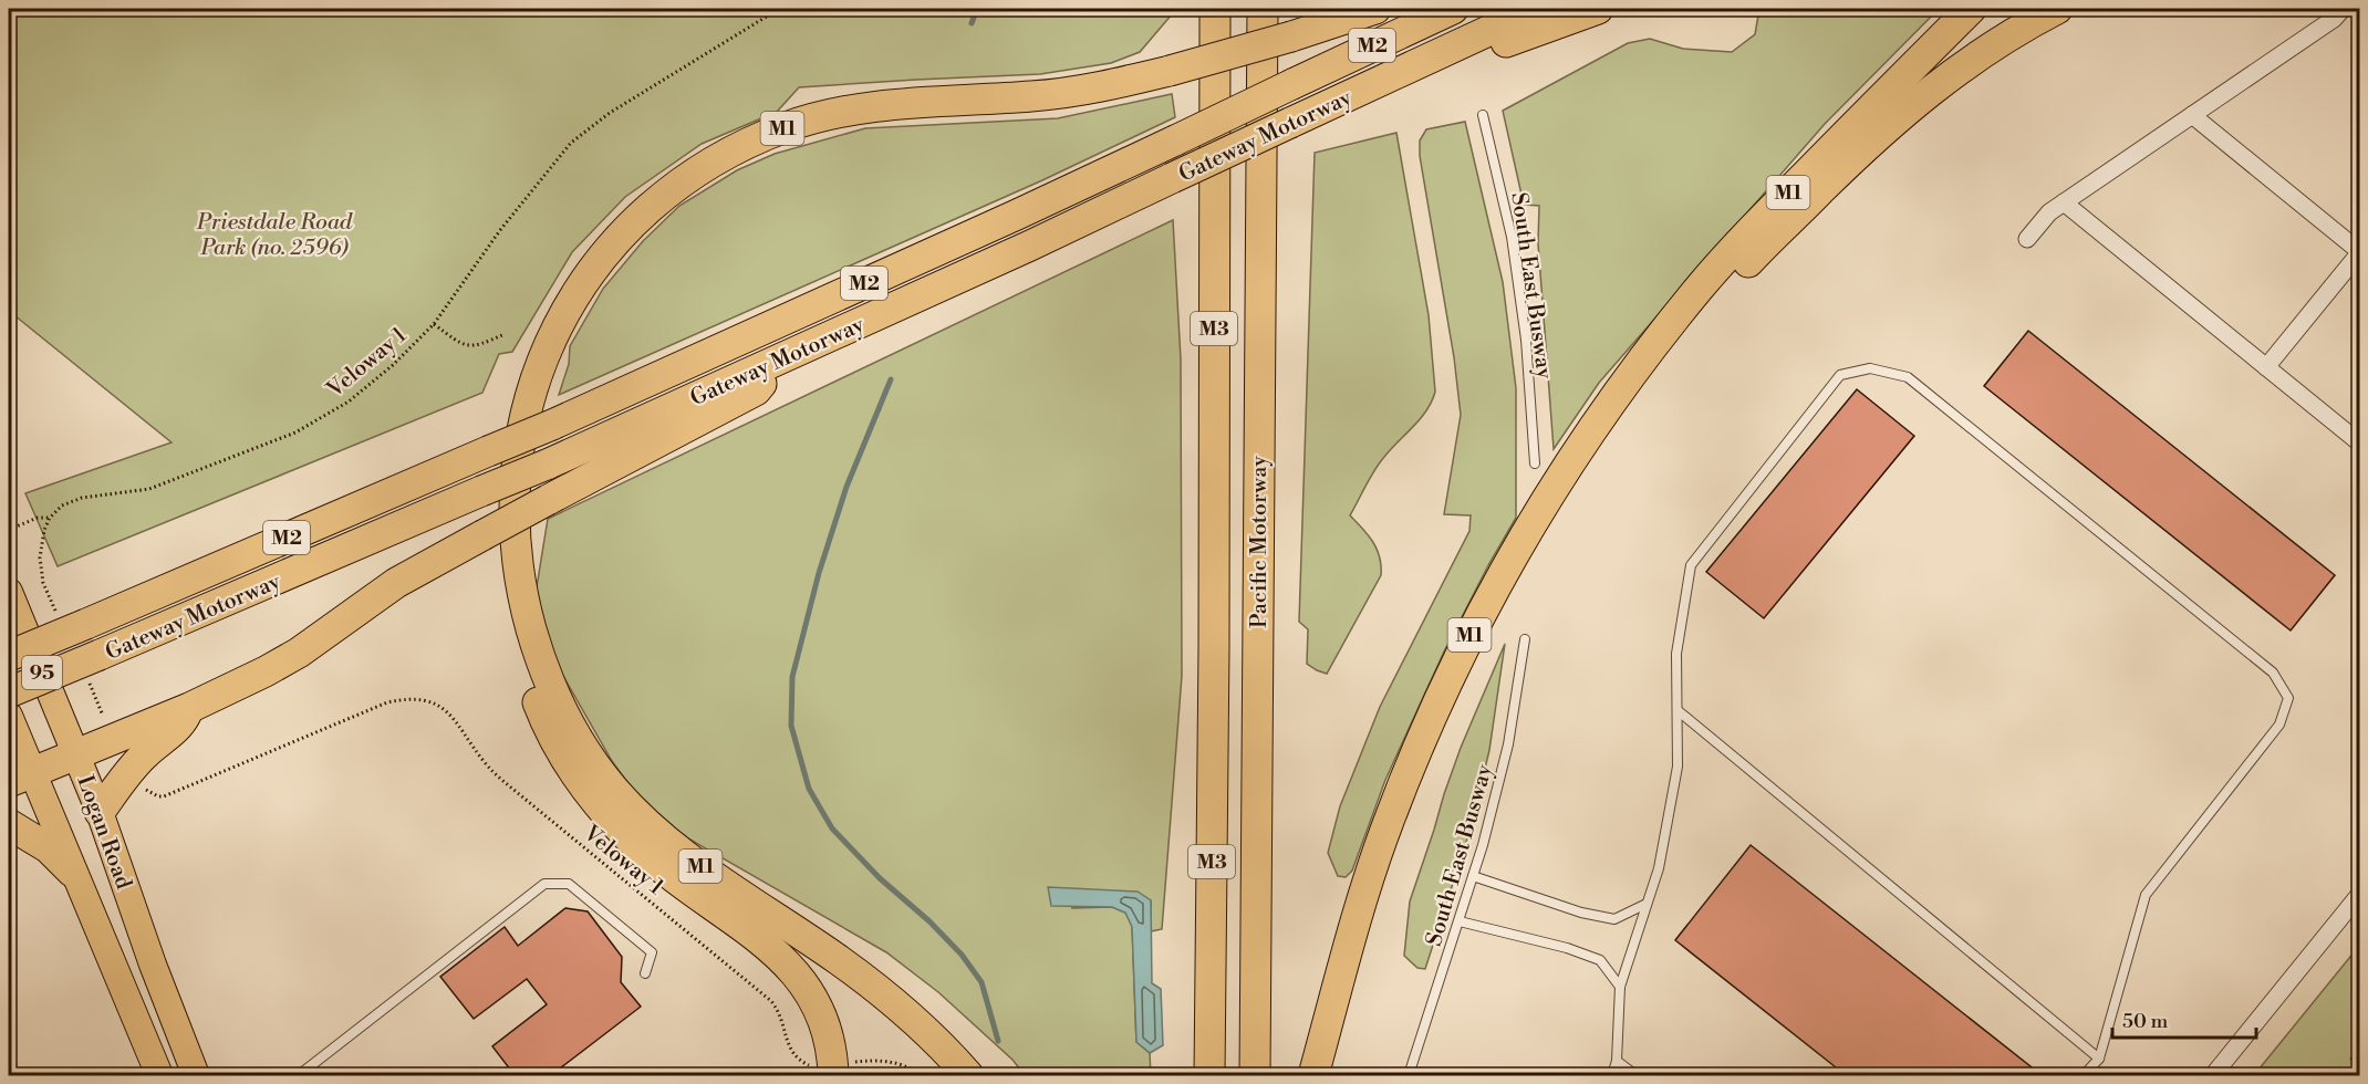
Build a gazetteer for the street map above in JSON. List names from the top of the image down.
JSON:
{
  "streets": {
    "highway": [
      "M2",
      "M1",
      "Gateway Motorway",
      "M3",
      "Pacific Motorway"
    ],
    "main road": ["95", "Logan Road"],
    "lane": ["South East Busway"],
    "path": ["Veloway 1"]
  },
  "parks": ["Priestdale Road Park (no. 2596)"],
  "scale_bar": "50 m"
}
